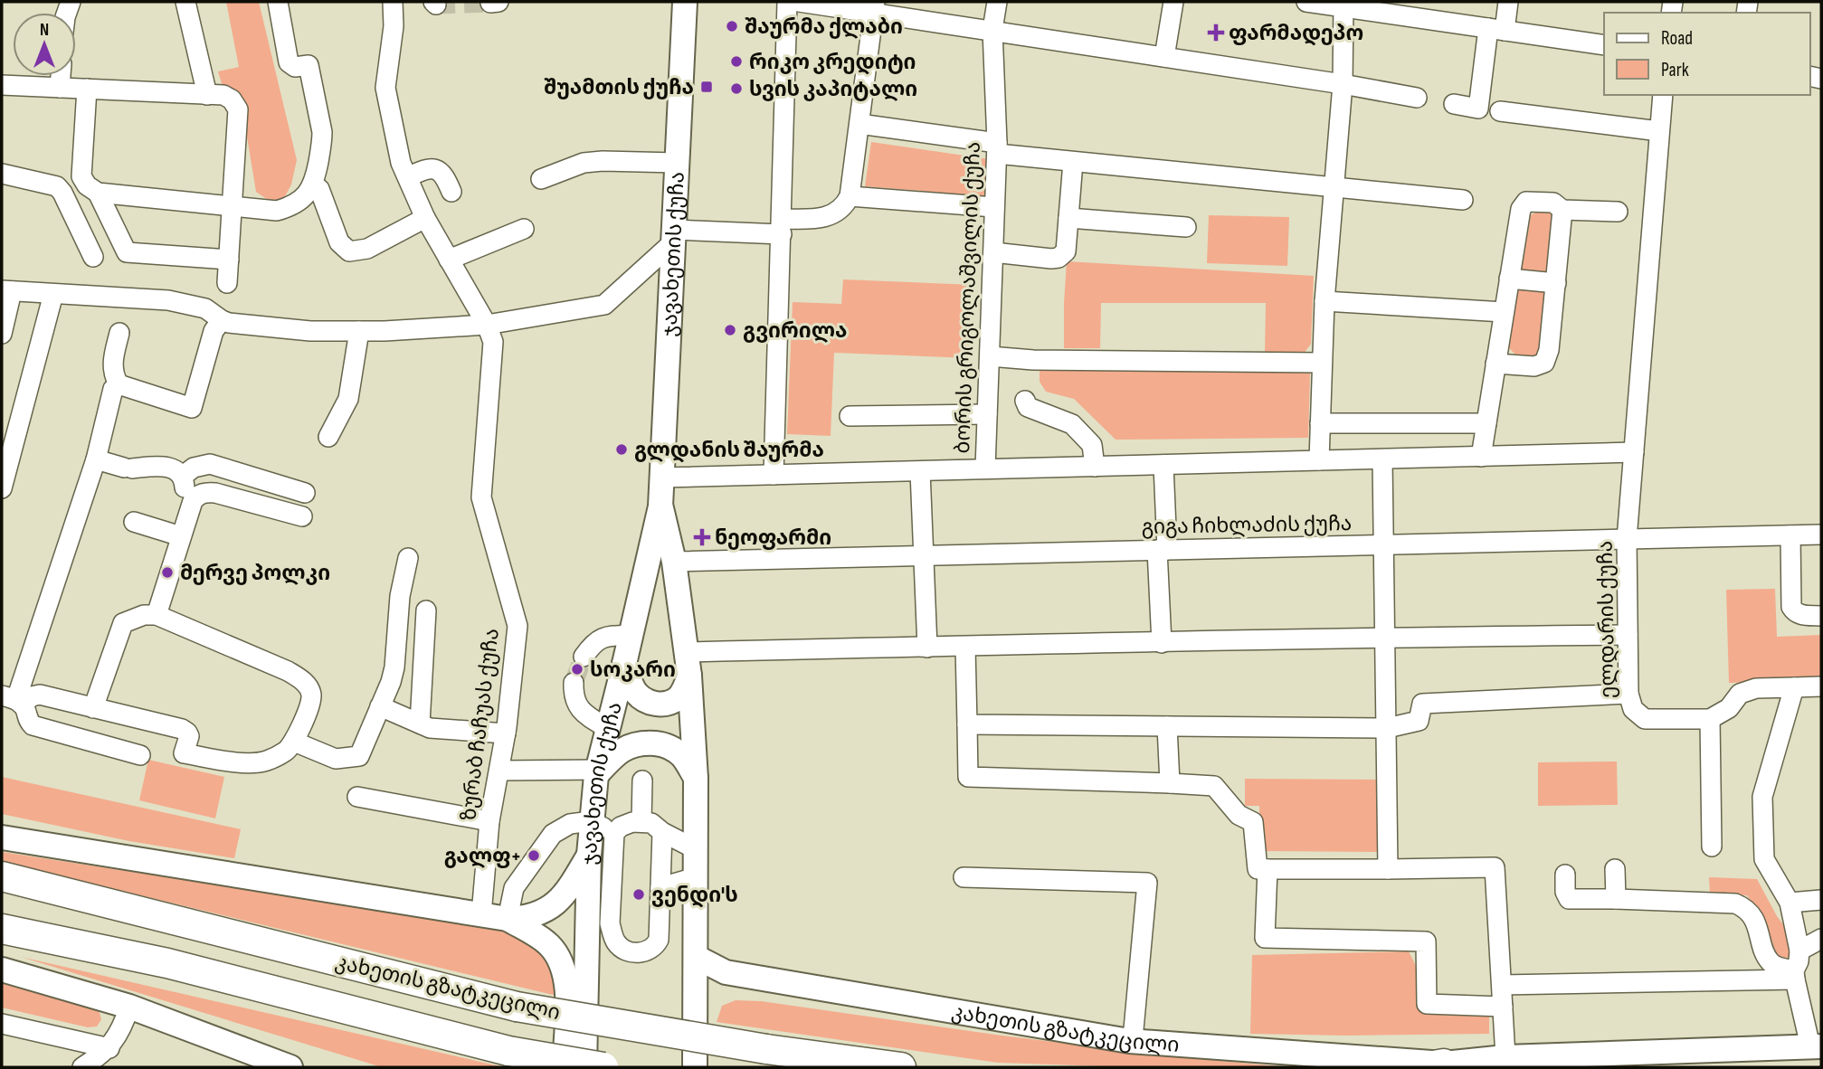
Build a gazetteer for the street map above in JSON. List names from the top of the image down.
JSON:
{
  "streets": {
    "highway": ["კახეთის გზატკეცილი"],
    "main road": ["ჯავახეთის ქუჩა"],
    "street": [
      "ბორის გრიგოლაშვილის ქუჩა",
      "გიგა ჩიხლაძის ქუჩა",
      "ელდარის ქუჩა",
      "ზურაბ ჩაჩუას ქუჩა"
    ]
  },
  "crossings": [
    ["ჯავახეთის ქუჩა", "ბორის გრიგოლაშვილის ქუჩა"],
    ["ჯავახეთის ქუჩა", "გიგა ჩიხლაძის ქუჩა"],
    ["ჯავახეთის ქუჩა", "კახეთის გზატკეცილი"],
    ["გიგა ჩიხლაძის ქუჩა", "ელდარის ქუჩა"]
  ],
  "places": {
    "other": [
      "შაურმა ქლაბი",
      "რიკო კრედიტი",
      "სვის კაპიტალი",
      "გვირილა",
      "გლდანის შაურმა",
      "მერვე პოლკი",
      "სოკარი",
      "გალფ+",
      "ვენდი'ს"
    ],
    "health": ["ფარმადეპო", "ნეოფარმი"],
    "transit": ["შუამთის ქუჩა"]
  },
  "legend": ["Road", "Park"],
  "north": "top"
}
